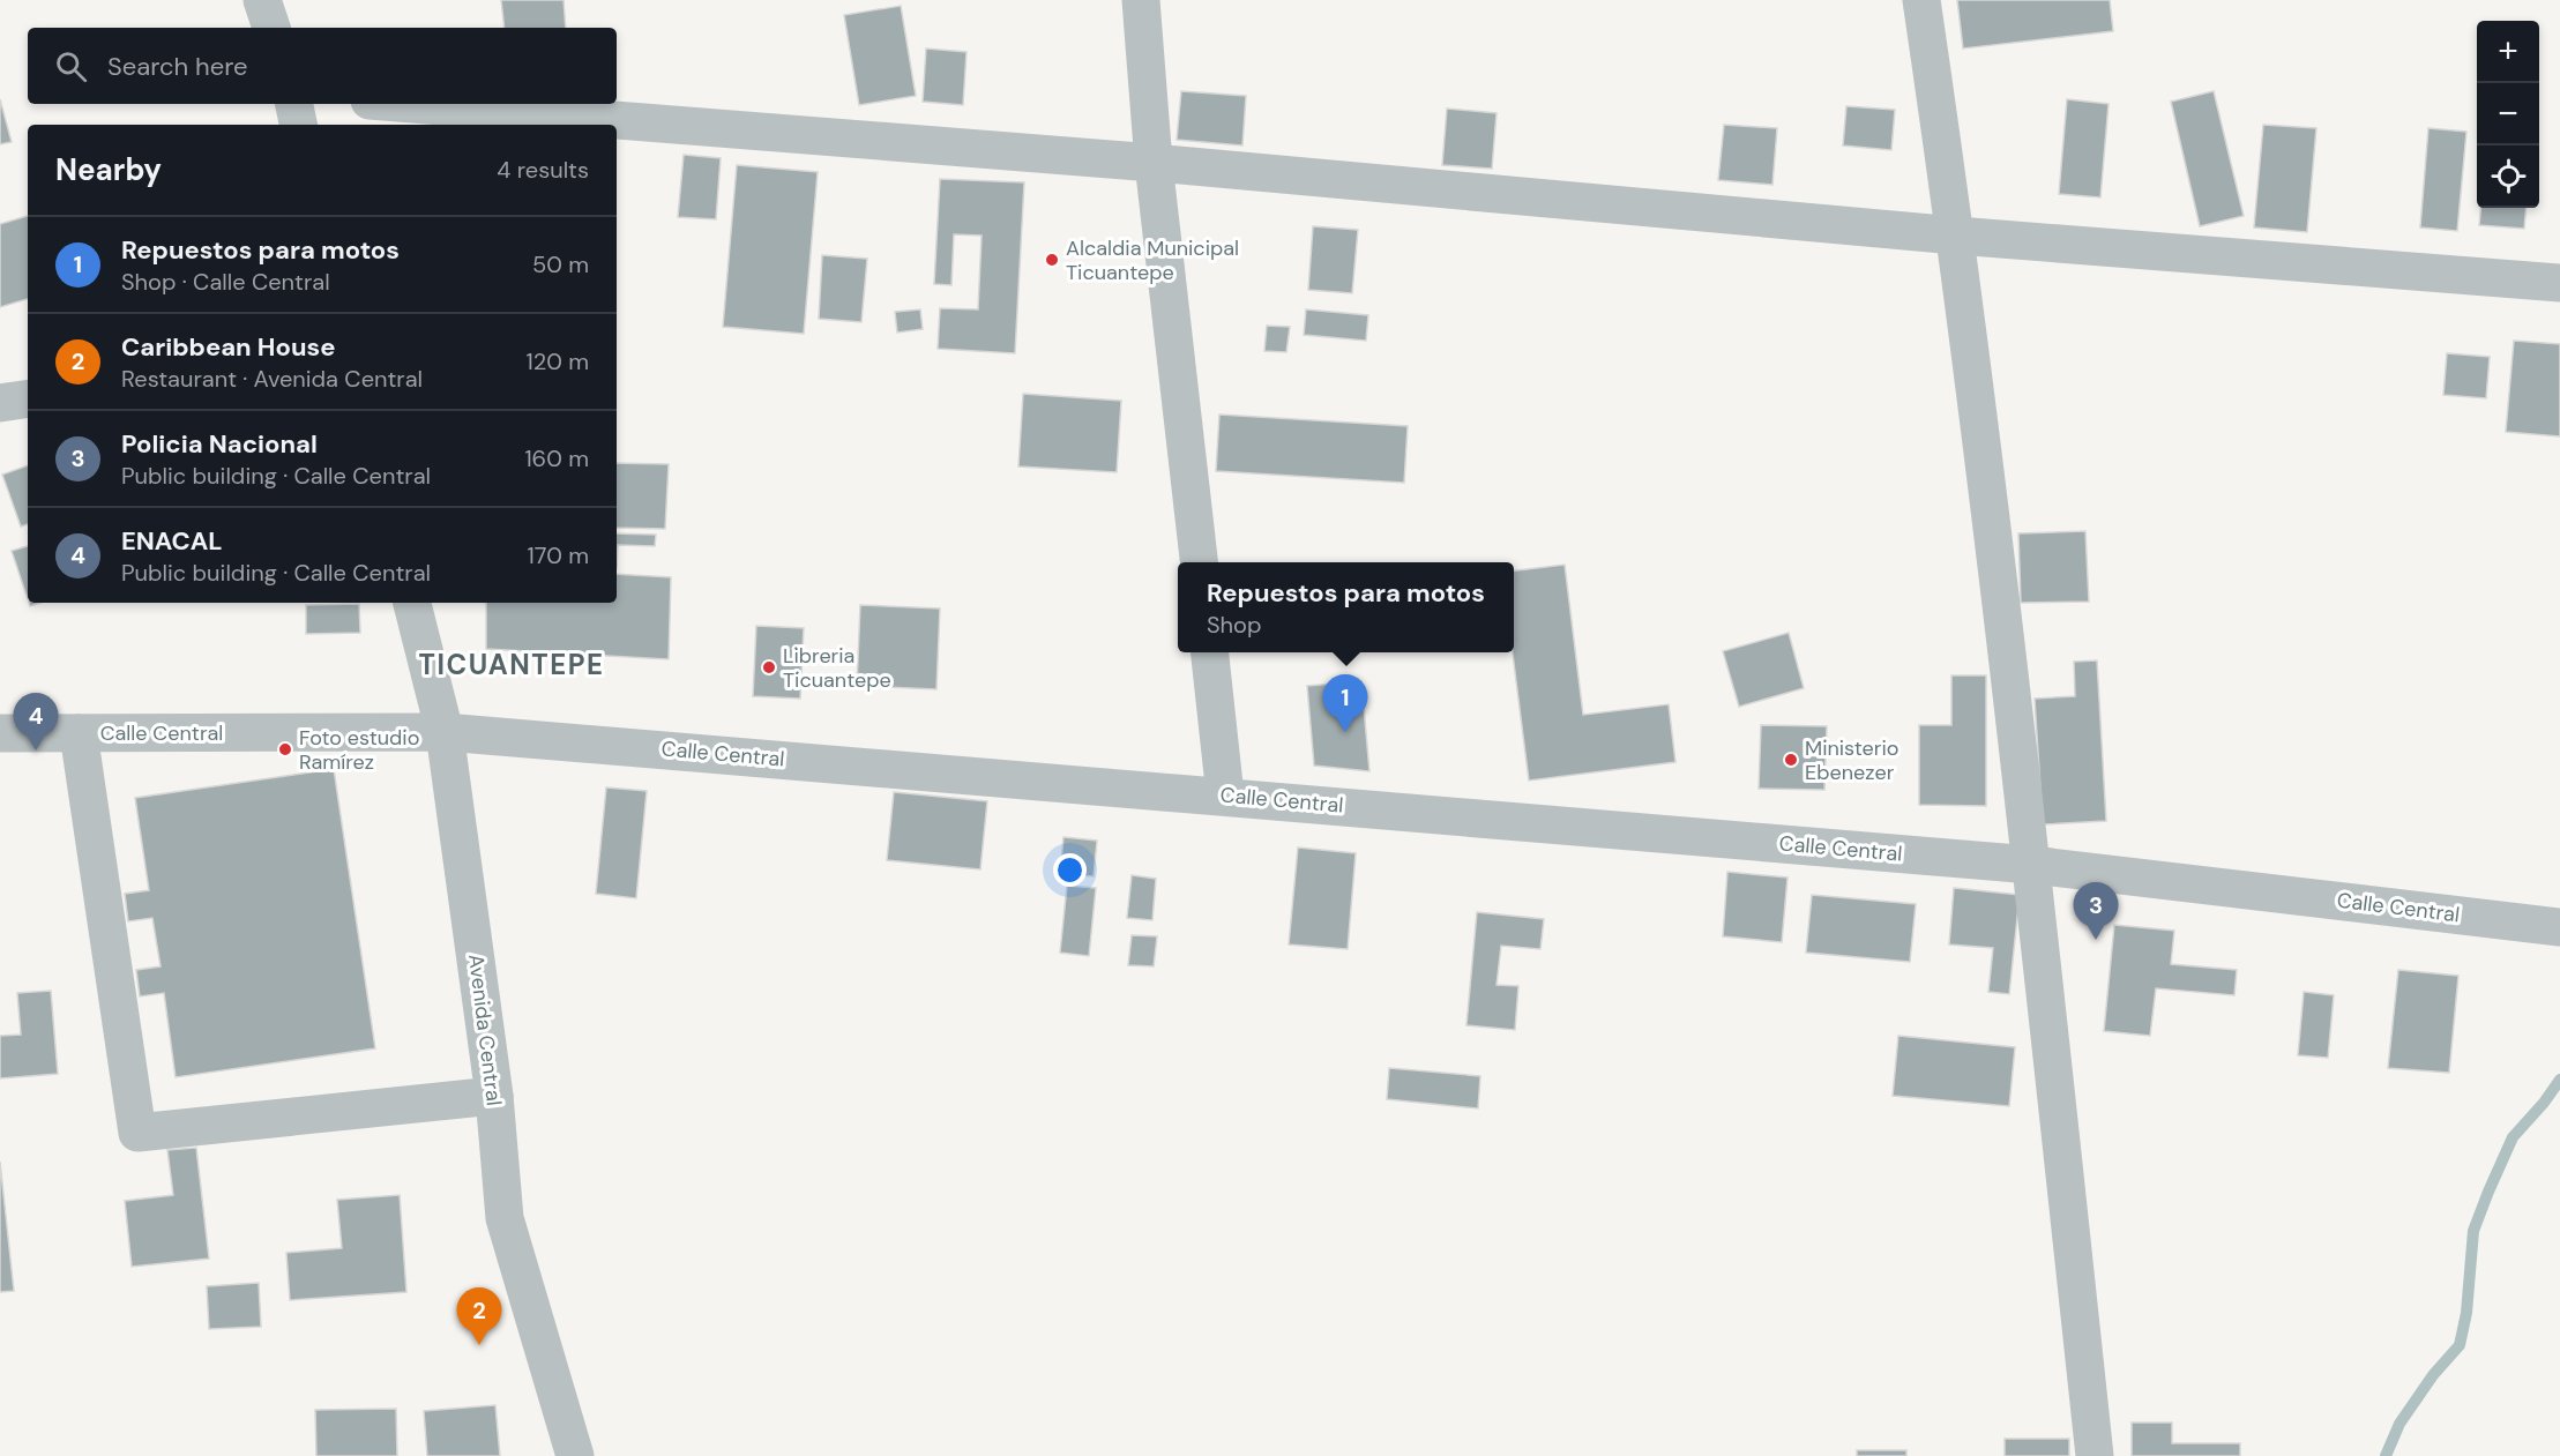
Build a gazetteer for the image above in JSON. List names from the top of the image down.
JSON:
{
  "streets": {
    "street": ["Calle Central", "Avenida Central"]
  },
  "crossings": [
    ["Calle Central", "Avenida Central"]
  ],
  "districts": ["TICUANTEPE"],
  "places": [
    "Alcaldia Municipal Ticuantepe",
    "Libreria Ticuantepe",
    "Foto estudio Ramírez",
    "Ministerio Ebenezer"
  ],
  "page": {
    "map_buttons": ["+", "−"],
    "search": "Search here",
    "heading": ["Nearby", "4 results"],
    "list": [
      {
        "mark": "1",
        "name": "Repuestos para motos",
        "note": "Shop · Calle Central",
        "value": "50 m"
      },
      {
        "mark": "2",
        "name": "Caribbean House",
        "note": "Restaurant · Avenida Central",
        "value": "120 m"
      },
      {
        "mark": "3",
        "name": "Policia Nacional",
        "note": "Public building · Calle Central",
        "value": "160 m"
      },
      {
        "mark": "4",
        "name": "ENACAL",
        "note": "Public building · Calle Central",
        "value": "170 m"
      }
    ],
    "popup": ["Repuestos para motos", "Shop"],
    "pins": [
      "1",
      "4",
      "3",
      "2"
    ]
  }
}
